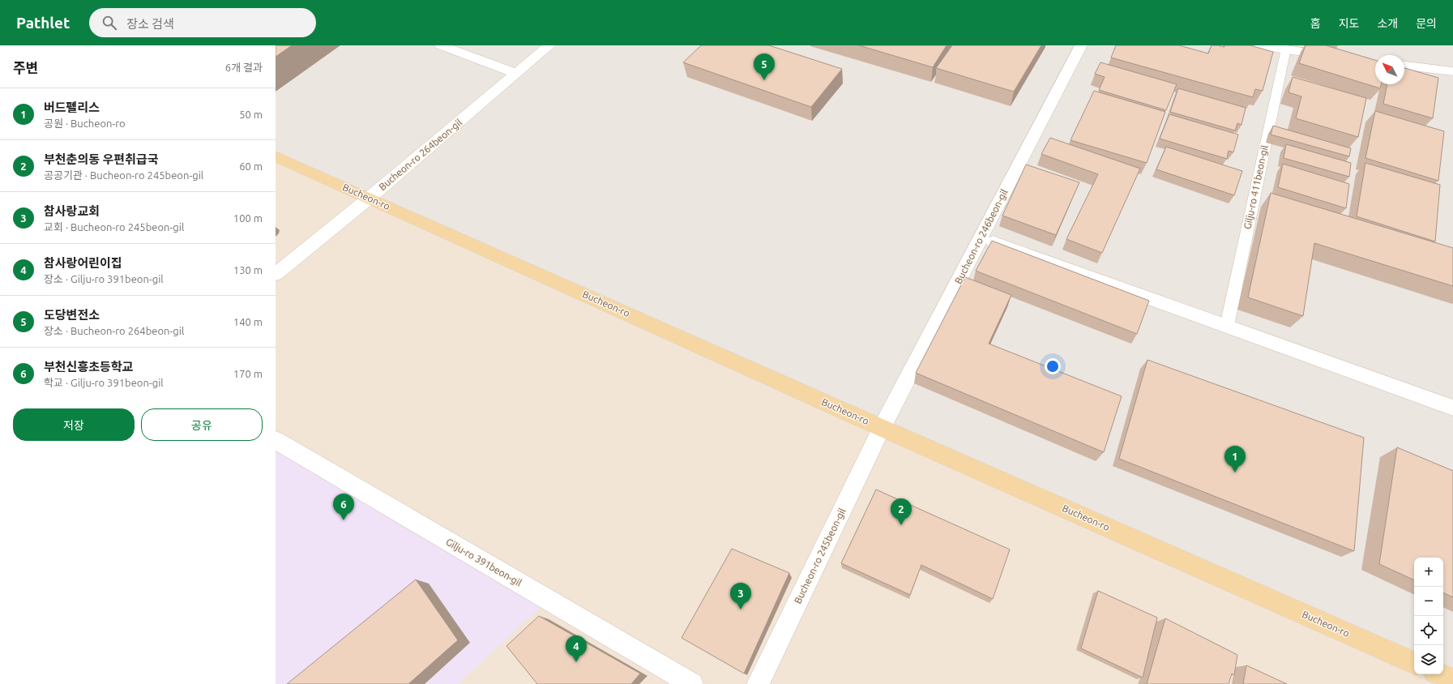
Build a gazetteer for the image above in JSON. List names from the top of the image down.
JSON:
{
  "streets": {
    "main road": ["Bucheon-ro"],
    "street": [
      "Bucheon-ro 264beon-gil",
      "Bucheon-ro 246beon-gil",
      "Bucheon-ro 245beon-gil",
      "Gilju-ro 391beon-gil"
    ],
    "lane": ["Gilju-ro 411beon-gil"]
  },
  "crossings": [
    ["Bucheon-ro 264beon-gil", "Bucheon-ro"],
    ["Bucheon-ro", "Bucheon-ro 246beon-gil"],
    ["Bucheon-ro", "Bucheon-ro 245beon-gil"],
    ["Bucheon-ro 246beon-gil", "Bucheon-ro 245beon-gil"]
  ],
  "north": "top left",
  "page": {
    "header": "Pathlet",
    "search": "장소 검색",
    "nav": [
      "홈",
      "지도",
      "소개",
      "문의"
    ],
    "heading": ["주변", "6개 결과"],
    "pins": [
      "5",
      "1",
      "6",
      "2",
      "3",
      "4"
    ],
    "list": [
      {
        "mark": "1",
        "name": "버드펠리스",
        "note": "공원 · Bucheon-ro",
        "value": "50 m"
      },
      {
        "mark": "2",
        "name": "부천춘의동 우편취급국",
        "note": "공공기관 · Bucheon-ro 245beon-gil",
        "value": "60 m"
      },
      {
        "mark": "3",
        "name": "참사랑교회",
        "note": "교회 · Bucheon-ro 245beon-gil",
        "value": "100 m"
      },
      {
        "mark": "4",
        "name": "참사랑어린이집",
        "note": "장소 · Gilju-ro 391beon-gil",
        "value": "130 m"
      },
      {
        "mark": "5",
        "name": "도당변전소",
        "note": "장소 · Bucheon-ro 264beon-gil",
        "value": "140 m"
      },
      {
        "mark": "6",
        "name": "부천신흥초등학교",
        "note": "학교 · Gilju-ro 391beon-gil",
        "value": "170 m"
      }
    ],
    "buttons": ["저장", "공유"],
    "map_buttons": ["+", "−"]
  }
}
